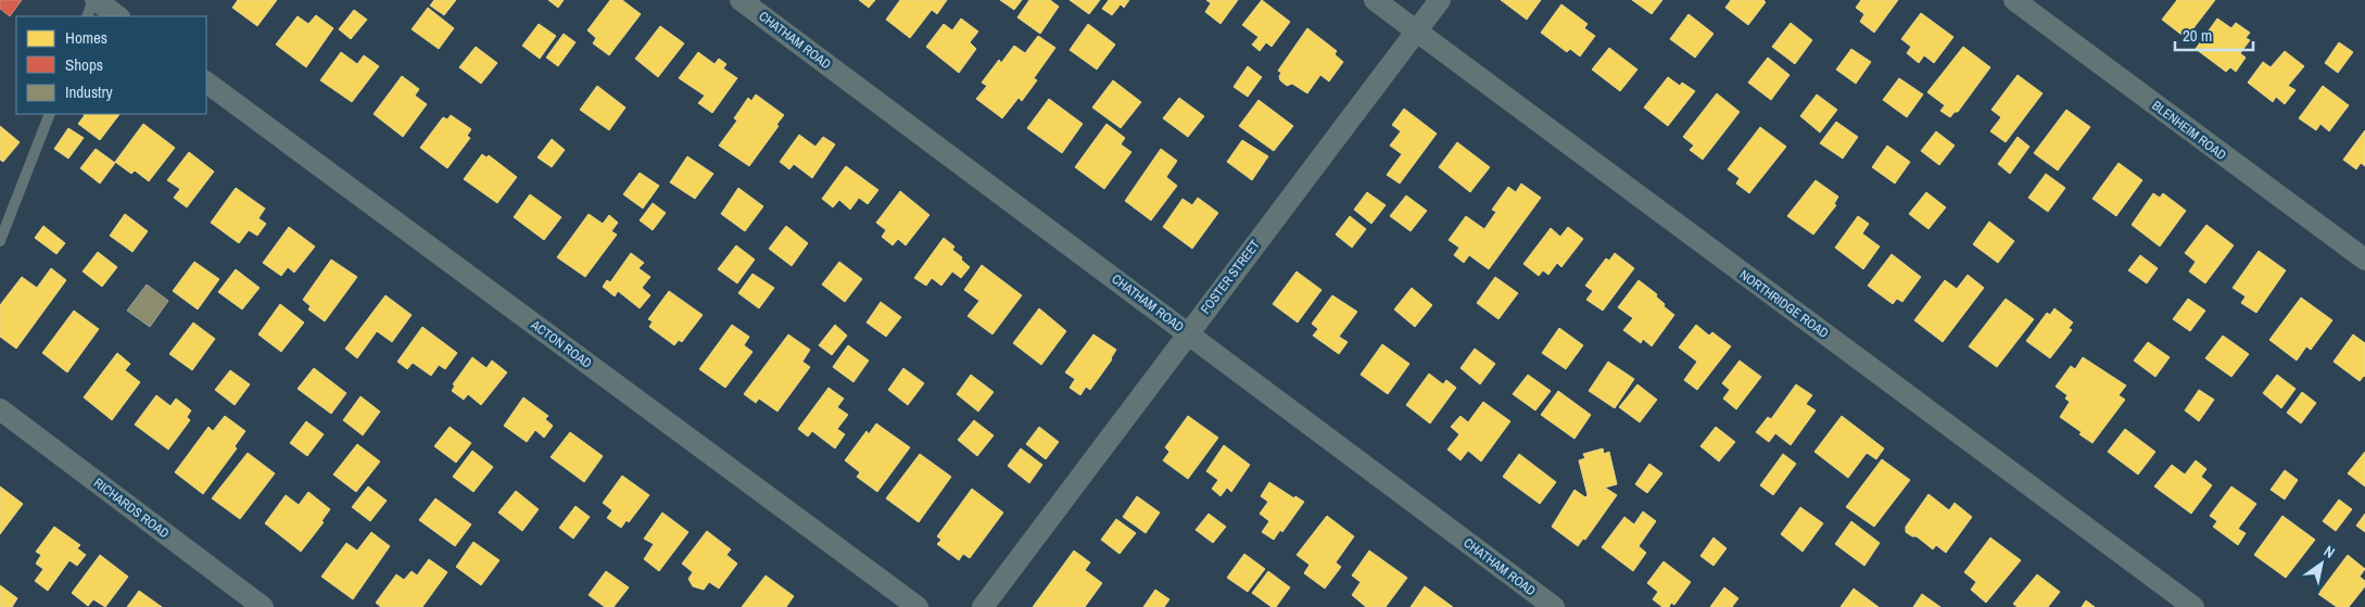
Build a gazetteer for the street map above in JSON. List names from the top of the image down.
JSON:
{
  "streets": {
    "street": [
      "CHATHAM ROAD",
      "BLENHEIM ROAD",
      "FOSTER STREET",
      "NORTHRIDGE ROAD",
      "ACTON ROAD",
      "RICHARDS ROAD"
    ]
  },
  "crossings": [
    ["CHATHAM ROAD", "FOSTER STREET"],
    ["FOSTER STREET", "NORTHRIDGE ROAD"]
  ],
  "legend": ["Homes", "Shops", "Industry"],
  "scale_bar": "20 m",
  "north": "top right"
}
